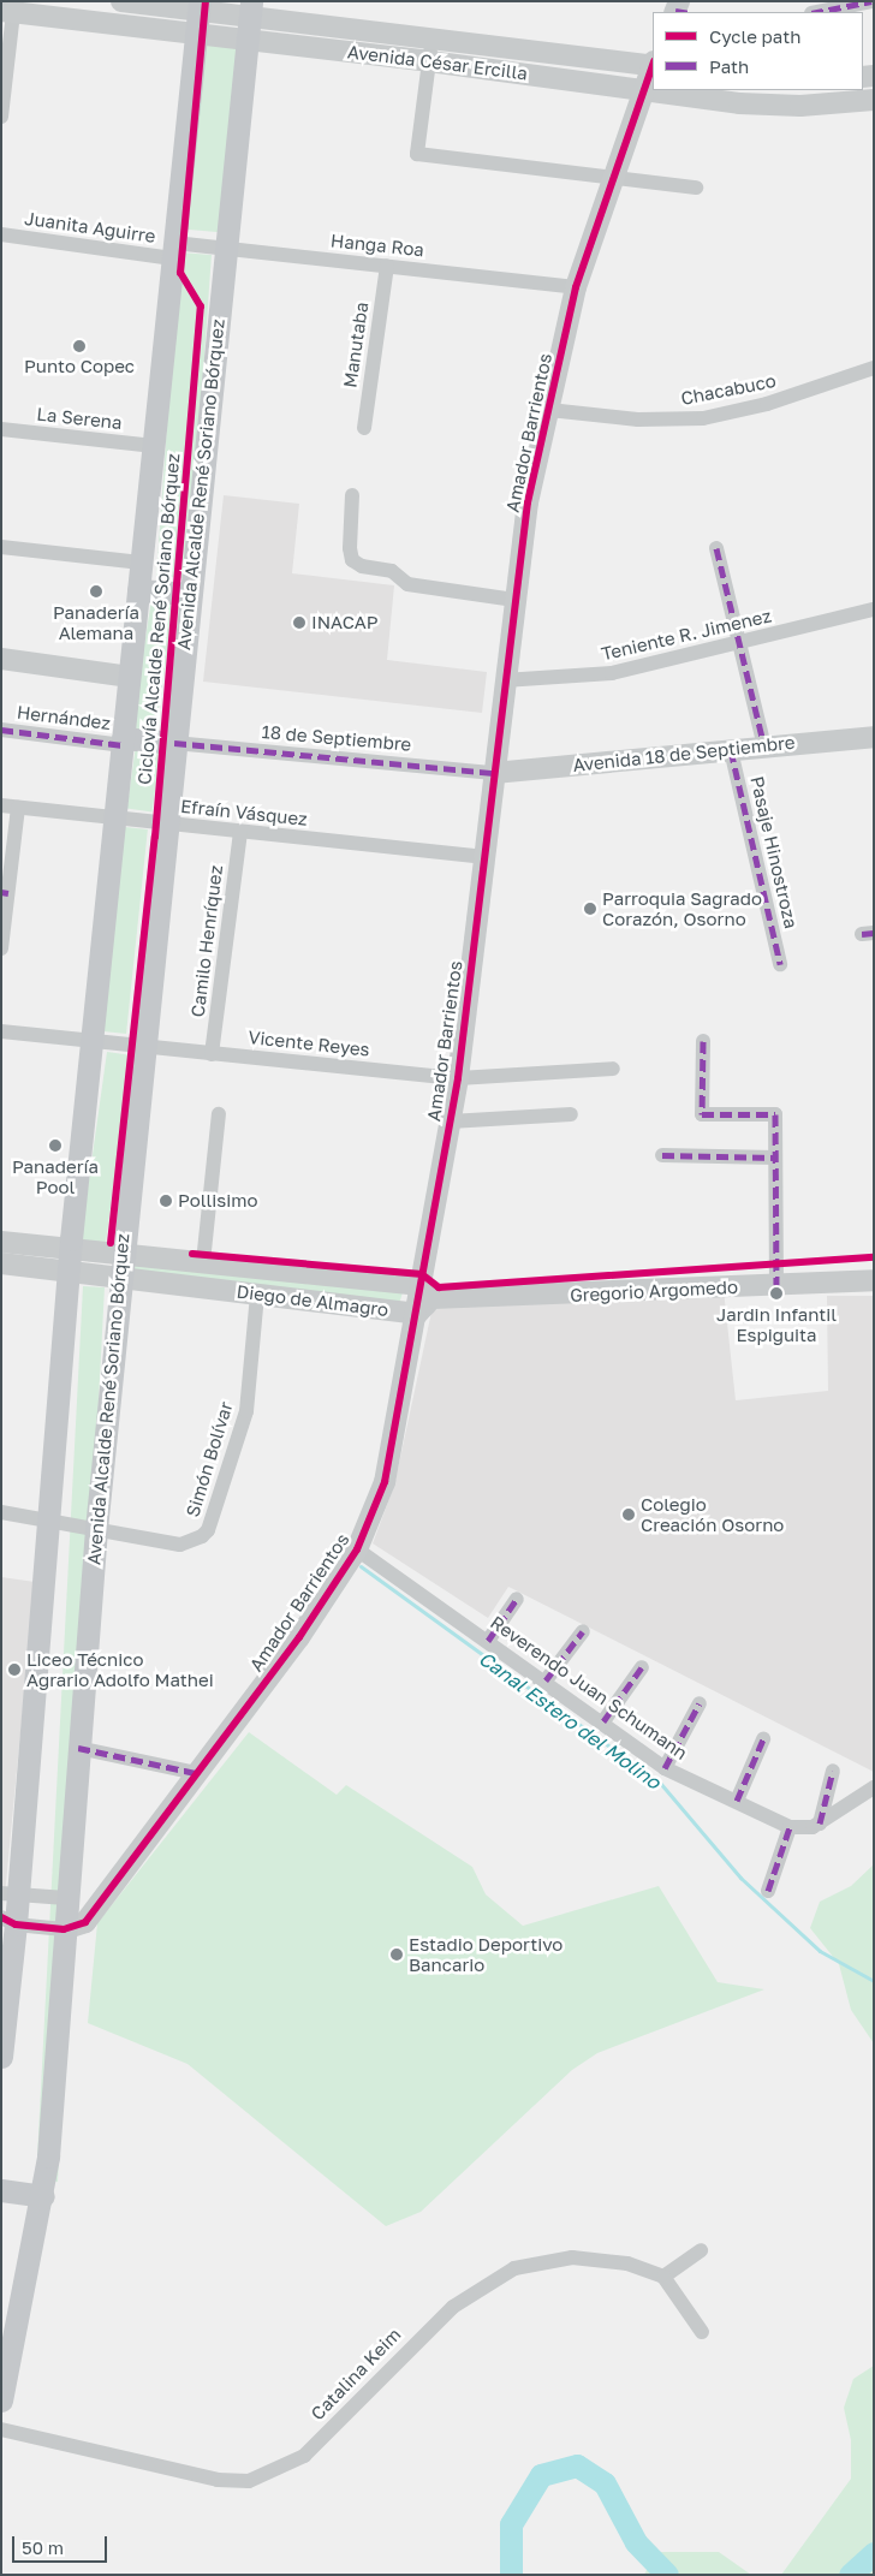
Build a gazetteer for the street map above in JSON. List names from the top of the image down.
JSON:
{
  "streets": {
    "main road": [
      "Avenida César Ercilla",
      "Amador Barrientos",
      "Avenida Alcalde René Soriano Bórquez",
      "Avenida 18 de Septiembre",
      "Gregorio Argomedo",
      "Diego de Almagro"
    ],
    "street": [
      "Juanita Aguirre",
      "Hanga Roa",
      "Manutaba",
      "Chacabuco",
      "La Serena",
      "Teniente R. Jimenez",
      "Hernández",
      "18 de Septiembre",
      "Efraín Vásquez",
      "Pasaje Hinostroza",
      "Camilo Henríquez",
      "Vicente Reyes",
      "Simón Bolívar",
      "Reverendo Juan Schumann",
      "Catalina Keim"
    ],
    "cycle path": ["Ciclovía Alcalde René Soriano Bórquez"]
  },
  "crossings": [
    ["Avenida César Ercilla", "Amador Barrientos"],
    ["Avenida César Ercilla", "Avenida Alcalde René Soriano Bórquez"],
    ["Juanita Aguirre", "Hanga Roa"],
    ["Hanga Roa", "Manutaba"],
    ["Hanga Roa", "Amador Barrientos"],
    ["Hanga Roa", "Avenida Alcalde René Soriano Bórquez"],
    ["Chacabuco", "Amador Barrientos"],
    ["Amador Barrientos", "Avenida Alcalde René Soriano Bórquez"],
    ["Amador Barrientos", "Teniente R. Jimenez"],
    ["Amador Barrientos", "18 de Septiembre"],
    ["Amador Barrientos", "Avenida 18 de Septiembre"],
    ["Amador Barrientos", "Efraín Vásquez"],
    ["Amador Barrientos", "Vicente Reyes"],
    ["Amador Barrientos", "Gregorio Argomedo"],
    ["Amador Barrientos", "Diego de Almagro"],
    ["Amador Barrientos", "Reverendo Juan Schumann"],
    ["Avenida Alcalde René Soriano Bórquez", "18 de Septiembre"],
    ["Avenida Alcalde René Soriano Bórquez", "Efraín Vásquez"],
    ["Avenida Alcalde René Soriano Bórquez", "Vicente Reyes"],
    ["Avenida Alcalde René Soriano Bórquez", "Diego de Almagro"],
    ["Avenida Alcalde René Soriano Bórquez", "Simón Bolívar"],
    ["18 de Septiembre", "Avenida 18 de Septiembre"],
    ["Avenida 18 de Septiembre", "Pasaje Hinostroza"],
    ["Efraín Vásquez", "Camilo Henríquez"],
    ["Camilo Henríquez", "Vicente Reyes"],
    ["Gregorio Argomedo", "Diego de Almagro"],
    ["Diego de Almagro", "Simón Bolívar"]
  ],
  "water": ["Canal Estero del Molino"],
  "places": [
    "Punto Copec",
    "Panadería Alemana",
    "INACAP",
    "Parroquia Sagrado Corazón, Osorno",
    "Panadería Pool",
    "Pollisimo",
    "Jardin Infantil Espiguita",
    "Colegio Creación Osorno",
    "Liceo Técnico Agrario Adolfo Mathei",
    "Estadio Deportivo Bancario"
  ],
  "legend": ["Cycle path", "Path"],
  "scale_bar": "50 m"
}
